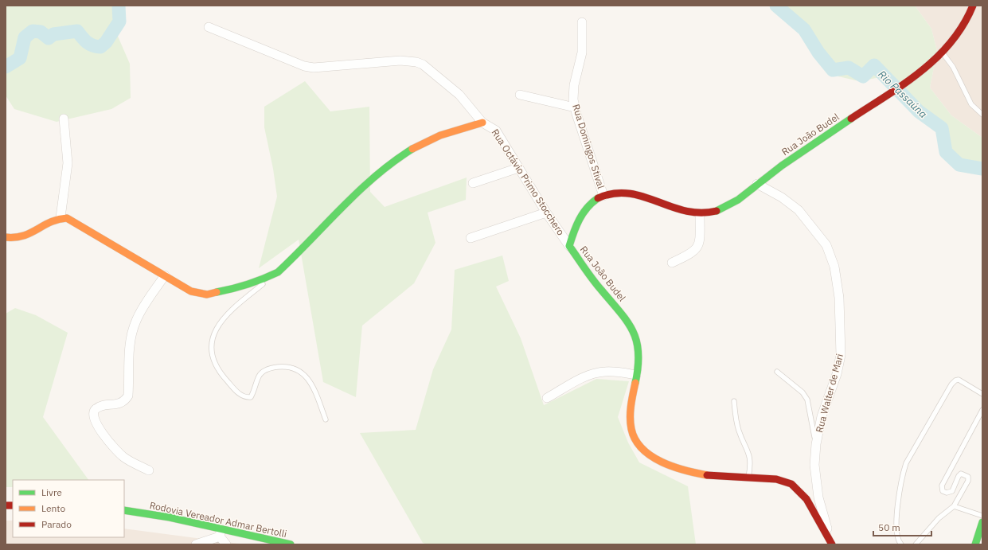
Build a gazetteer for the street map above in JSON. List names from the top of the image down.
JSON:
{
  "streets": {
    "main road": ["Rua João Budel", "Rodovia Vereador Admar Bertolli"],
    "street": ["Rua Domingos Stival", "Rua Octávio Primo Stocchero", "Rua Walter de Mari"]
  },
  "crossings": [
    ["Rua João Budel", "Rua Domingos Stival"],
    ["Rua João Budel", "Rua Octávio Primo Stocchero"],
    ["Rua João Budel", "Rua Walter de Mari"]
  ],
  "water": ["Rio Passaúna"],
  "legend": ["Livre", "Lento", "Parado"],
  "scale_bar": "50 m"
}
